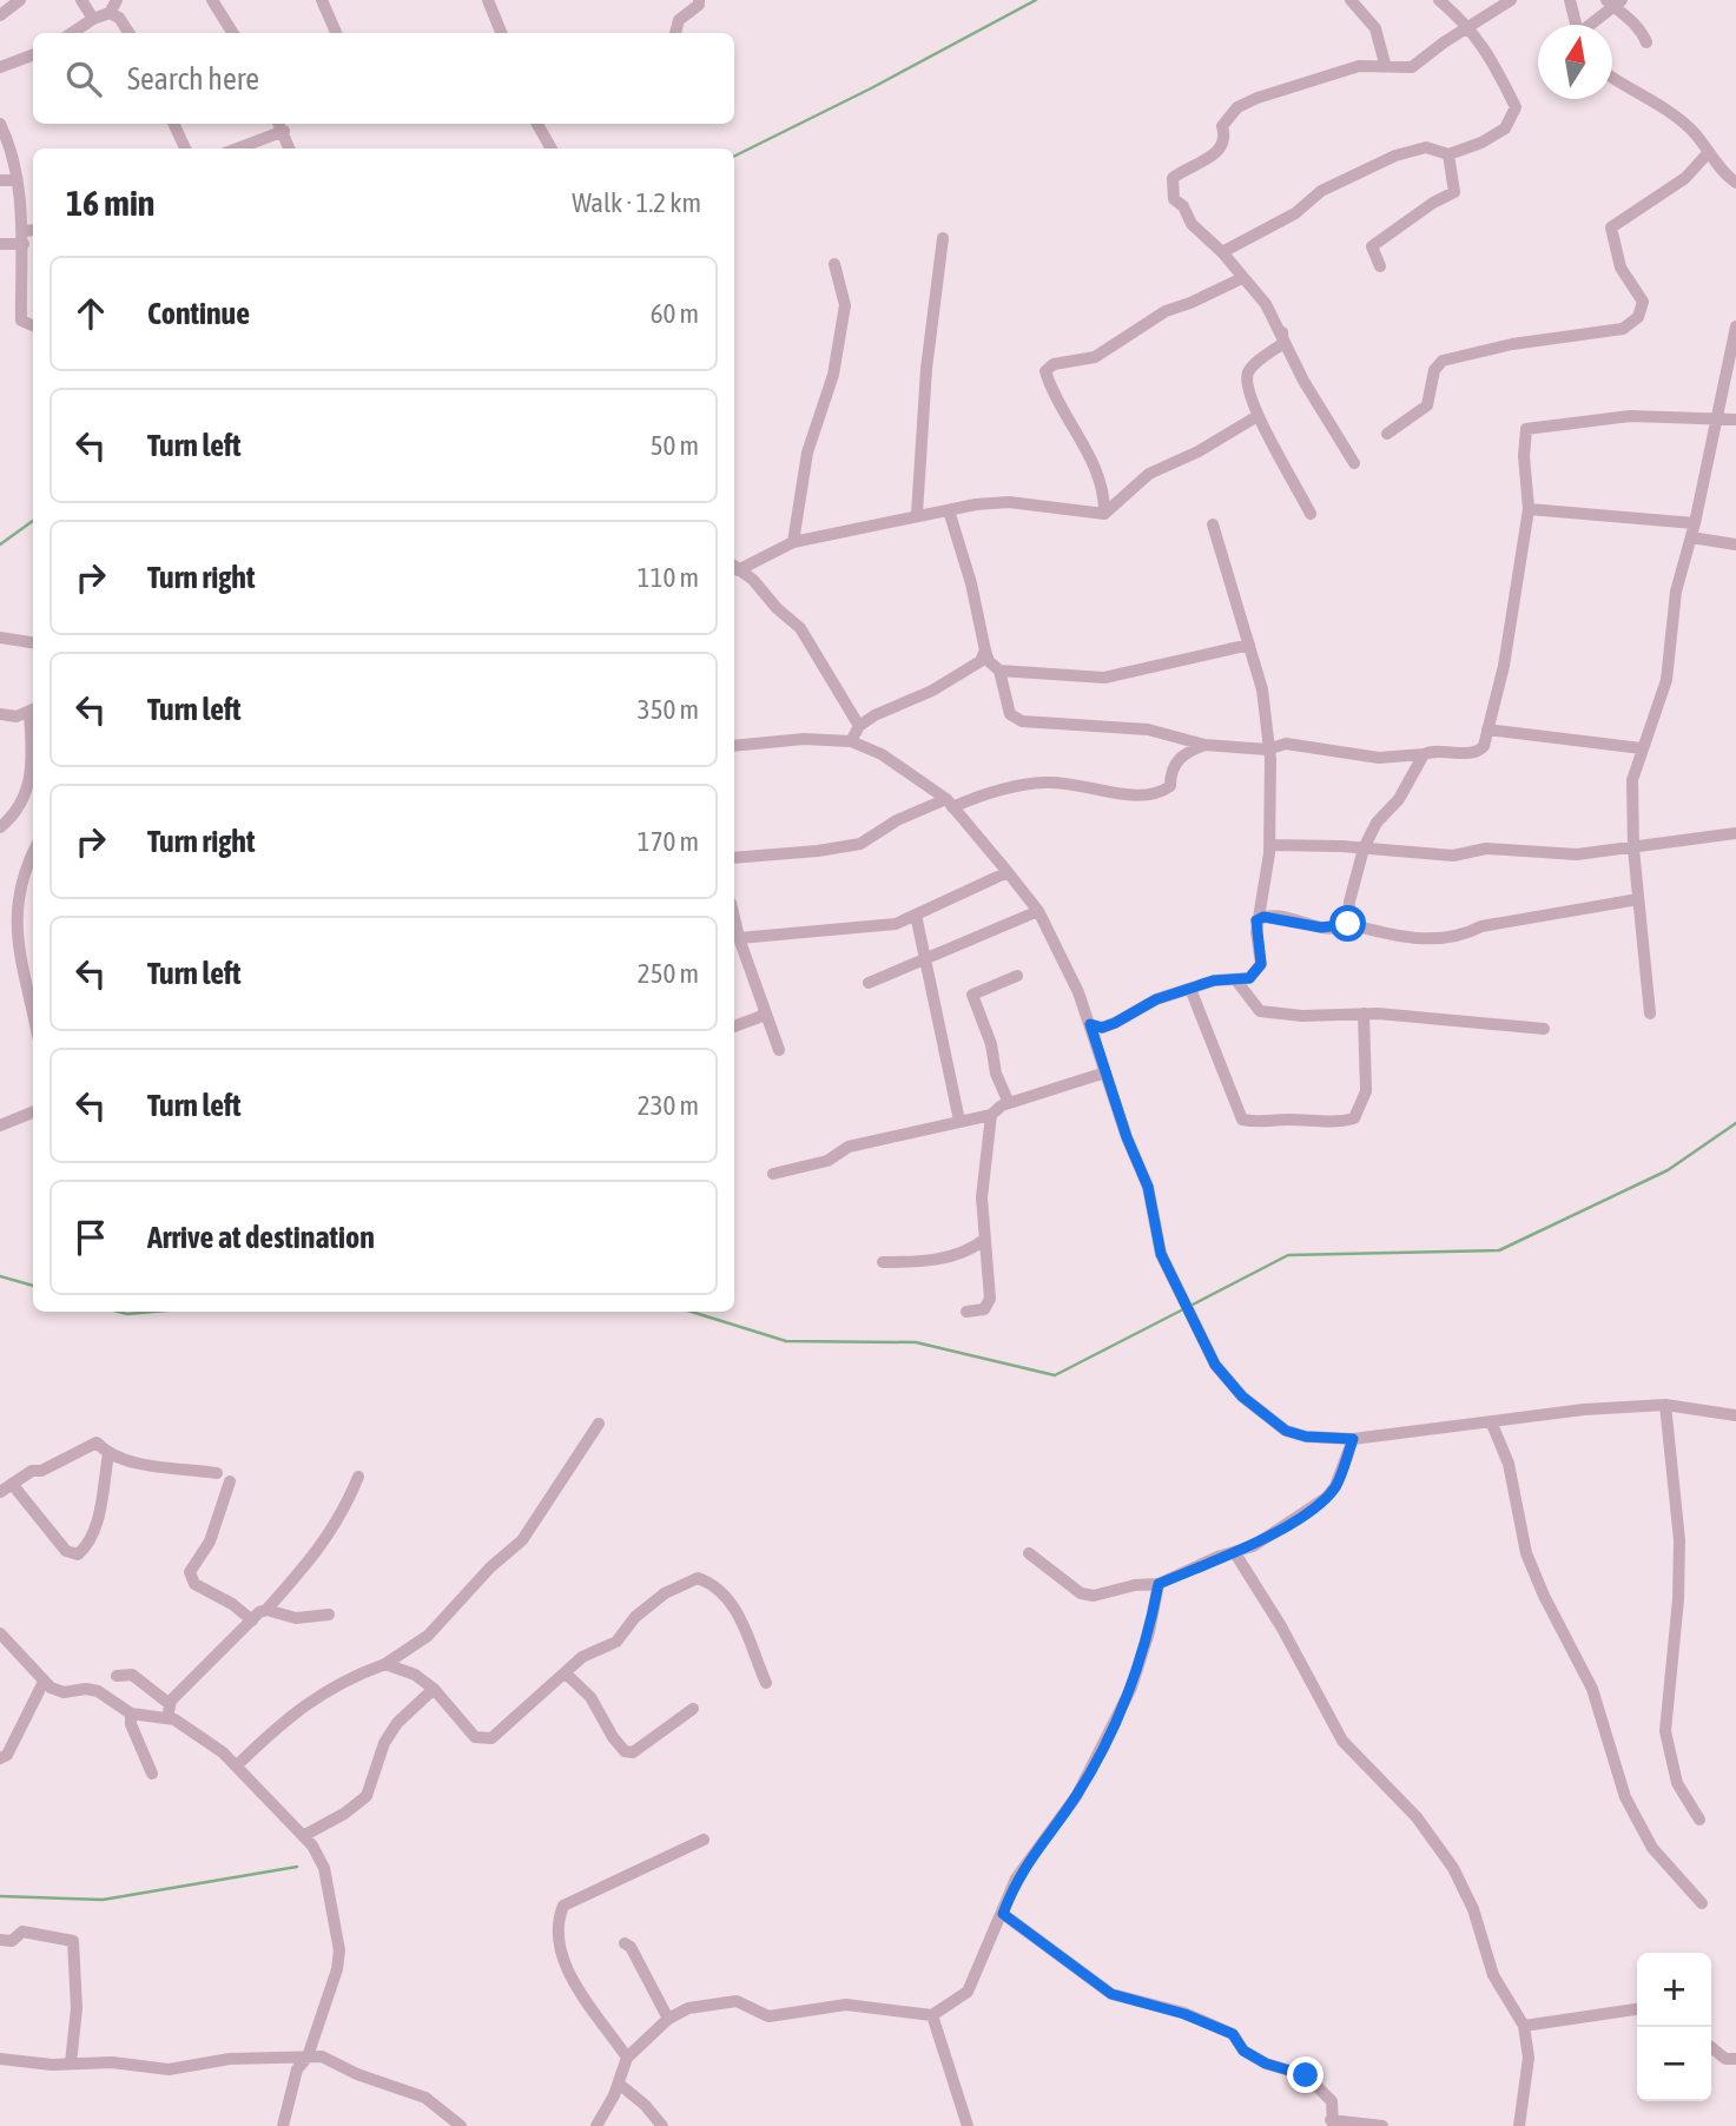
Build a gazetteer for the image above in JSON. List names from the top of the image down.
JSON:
{
  "north": "top",
  "page": {
    "search": "Search here",
    "heading": ["16 min", "Walk · 1.2 km"],
    "list": [
      ["Continue", "60 m"],
      ["Turn left", "50 m"],
      ["Turn right", "110 m"],
      ["Turn left", "350 m"],
      ["Turn right", "170 m"],
      ["Turn left", "250 m"],
      ["Turn left", "230 m"],
      "Arrive at destination"
    ],
    "map_buttons": ["+", "−"]
  }
}
